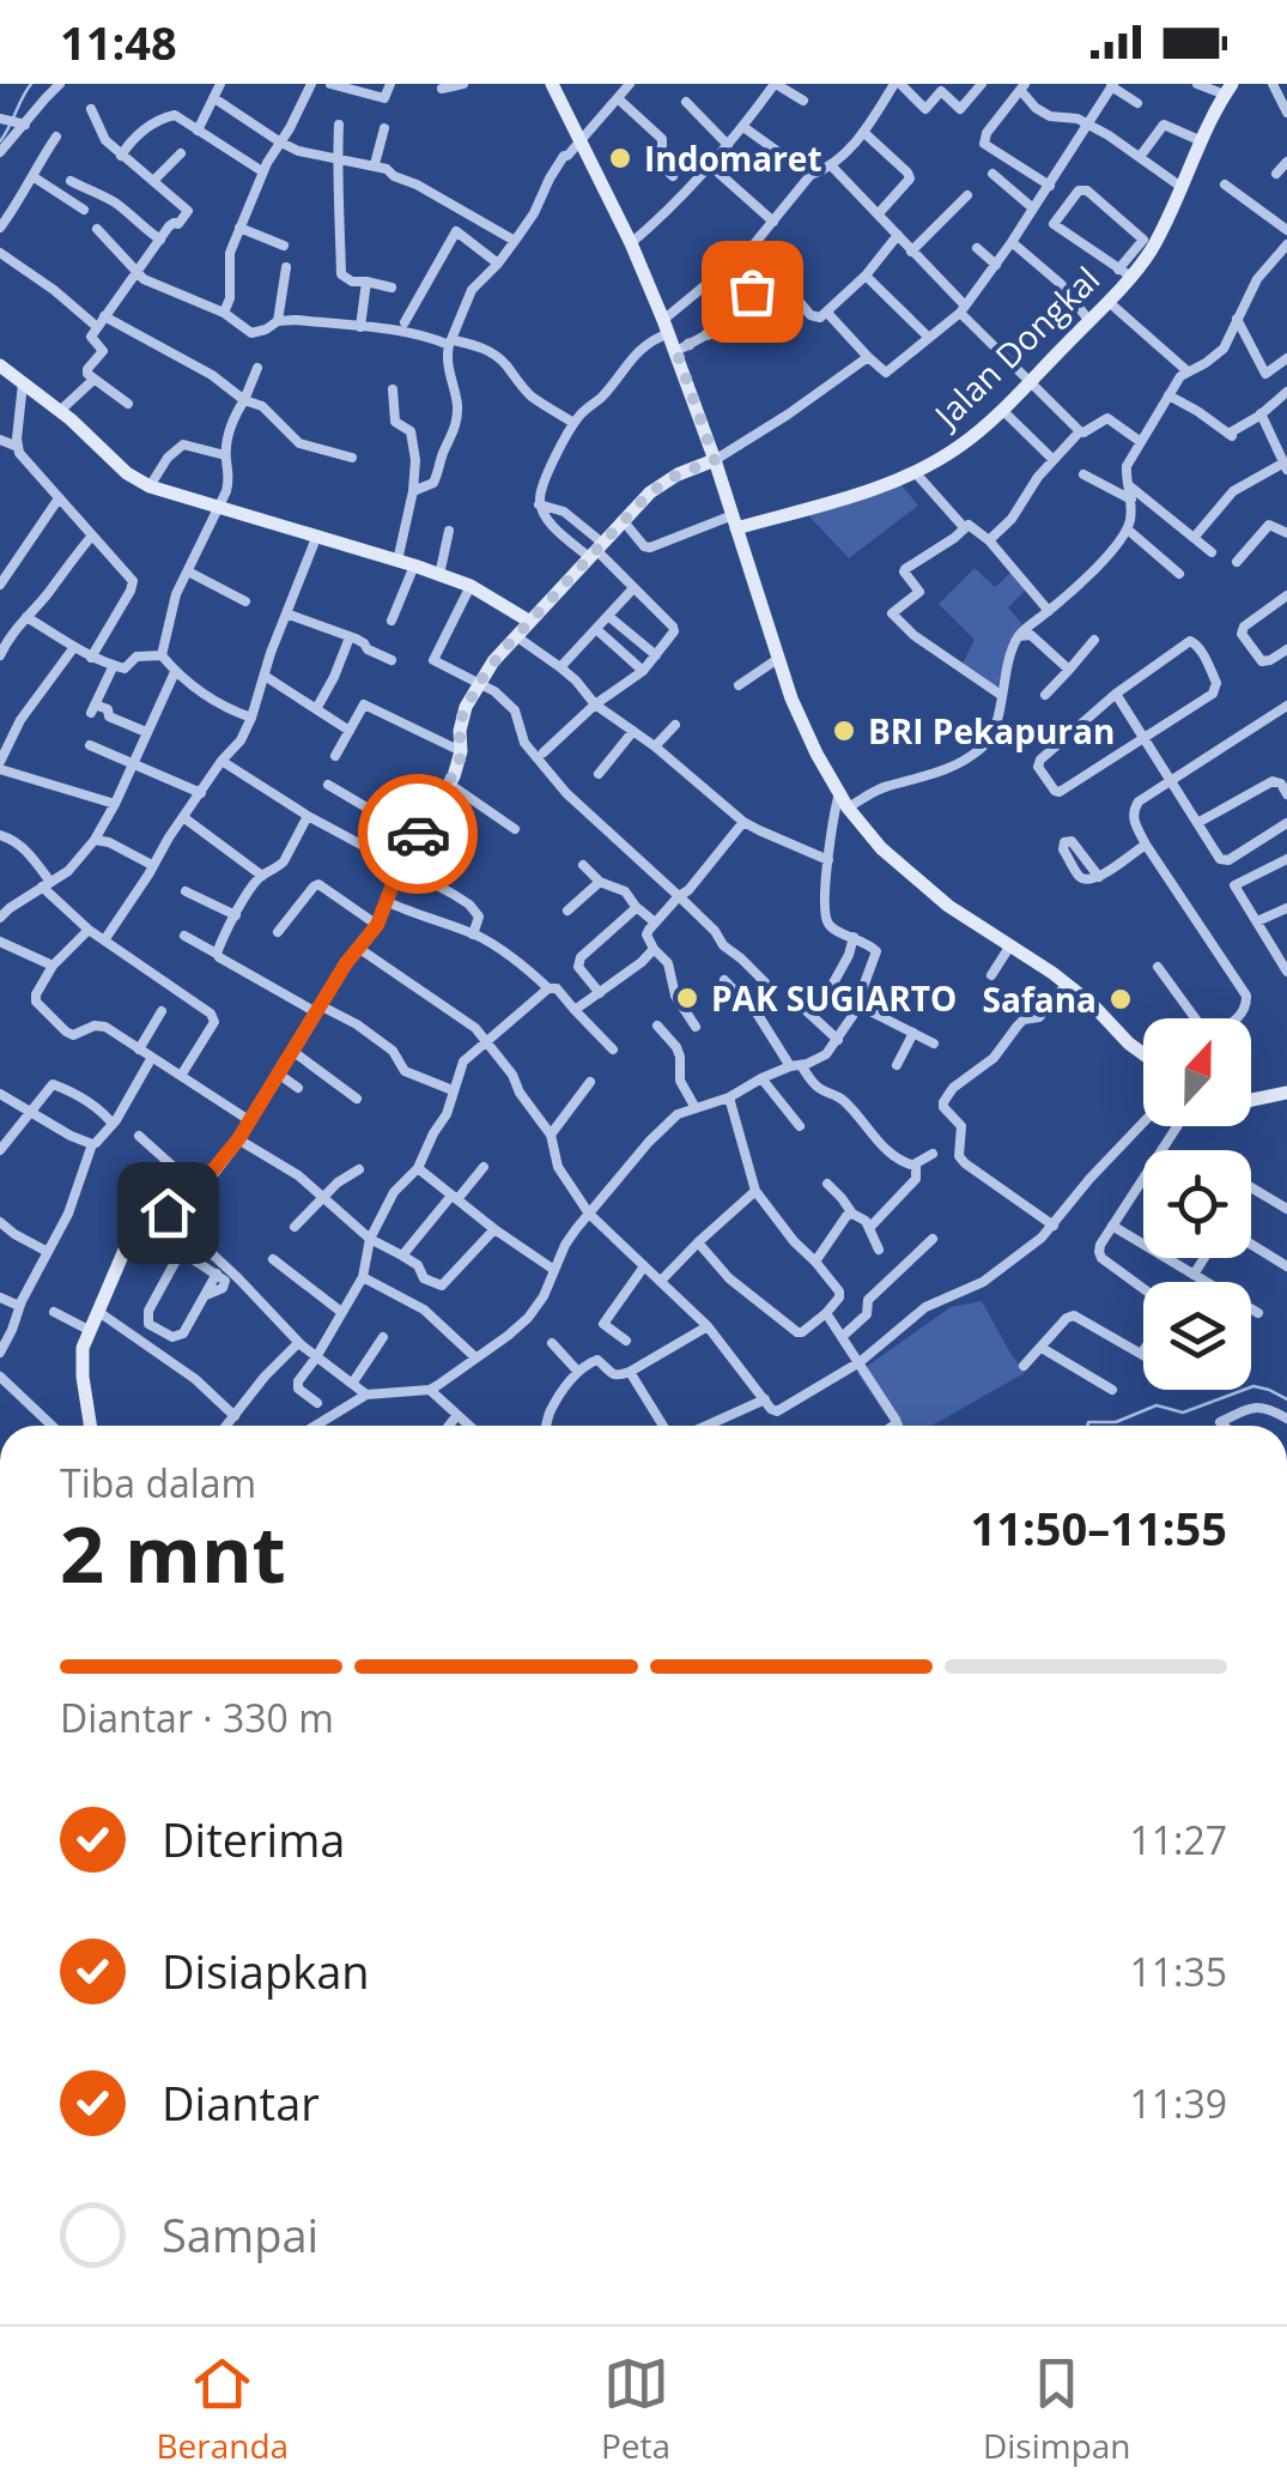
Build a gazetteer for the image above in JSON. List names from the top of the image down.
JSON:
{
  "streets": {
    "street": ["Jalan Dongkal"]
  },
  "places": [
    "Indomaret",
    "BRI Pekapuran",
    "PAK SUGIARTO",
    "Safana"
  ],
  "north": "top",
  "page": {
    "status": "11:48",
    "heading": ["2 mnt", "Tiba dalam", "11:50–11:55"],
    "bar": "Diantar · 330 m",
    "list": [
      ["Diterima", "11:27"],
      ["Disiapkan", "11:35"],
      ["Diantar", "11:39"],
      "Sampai"
    ],
    "tabs": ["Beranda", "Peta", "Disimpan"]
  }
}
